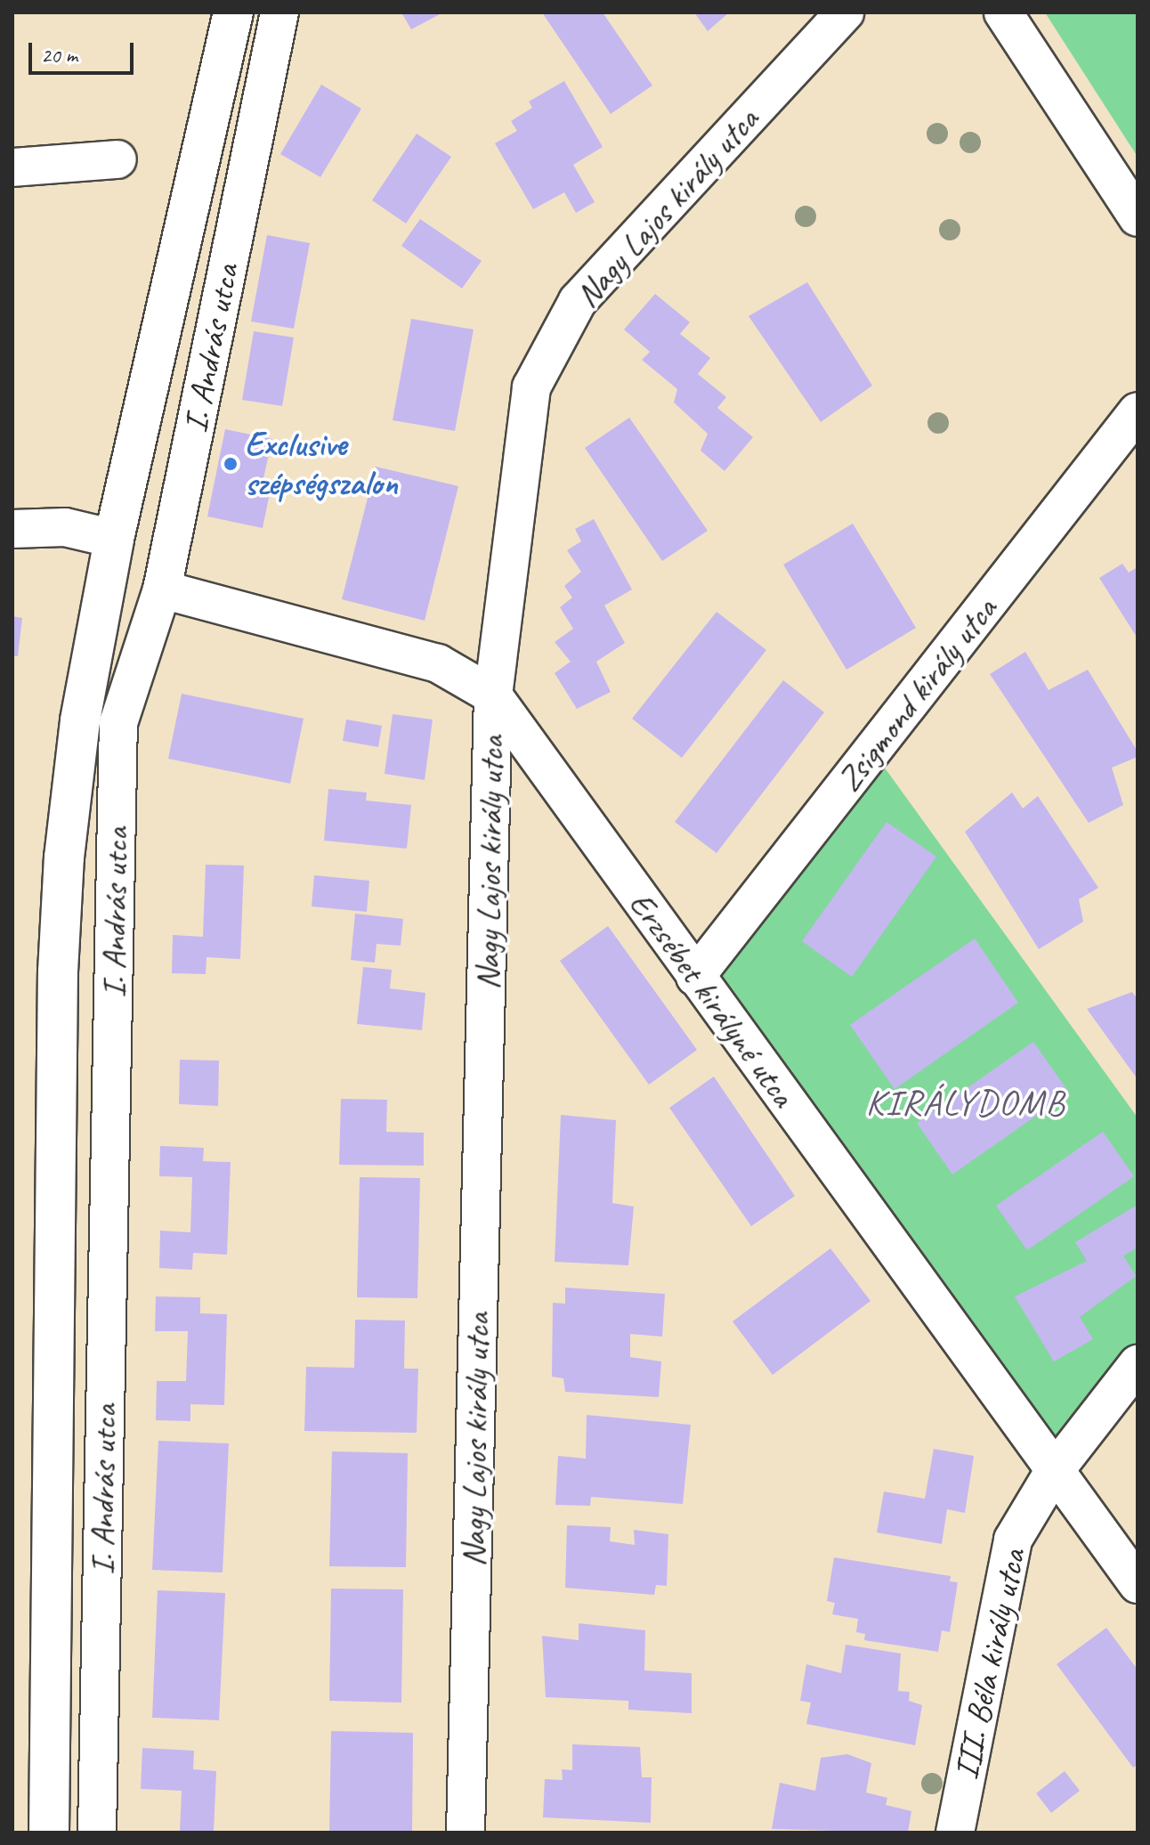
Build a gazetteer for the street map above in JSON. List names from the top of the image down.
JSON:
{
  "streets": {
    "main road": ["I. András utca"],
    "street": [
      "Nagy Lajos király utca",
      "Zsigmond király utca",
      "Erzsébet királyné utca",
      "III. Béla király utca"
    ]
  },
  "crossings": [
    ["Nagy Lajos király utca", "Erzsébet királyné utca"],
    ["I. András utca", "Erzsébet királyné utca"],
    ["Zsigmond király utca", "Erzsébet királyné utca"],
    ["Erzsébet királyné utca", "III. Béla király utca"]
  ],
  "districts": ["KIRÁLYDOMB"],
  "places": ["Exclusive szépségszalon"],
  "scale_bar": "20 m"
}
